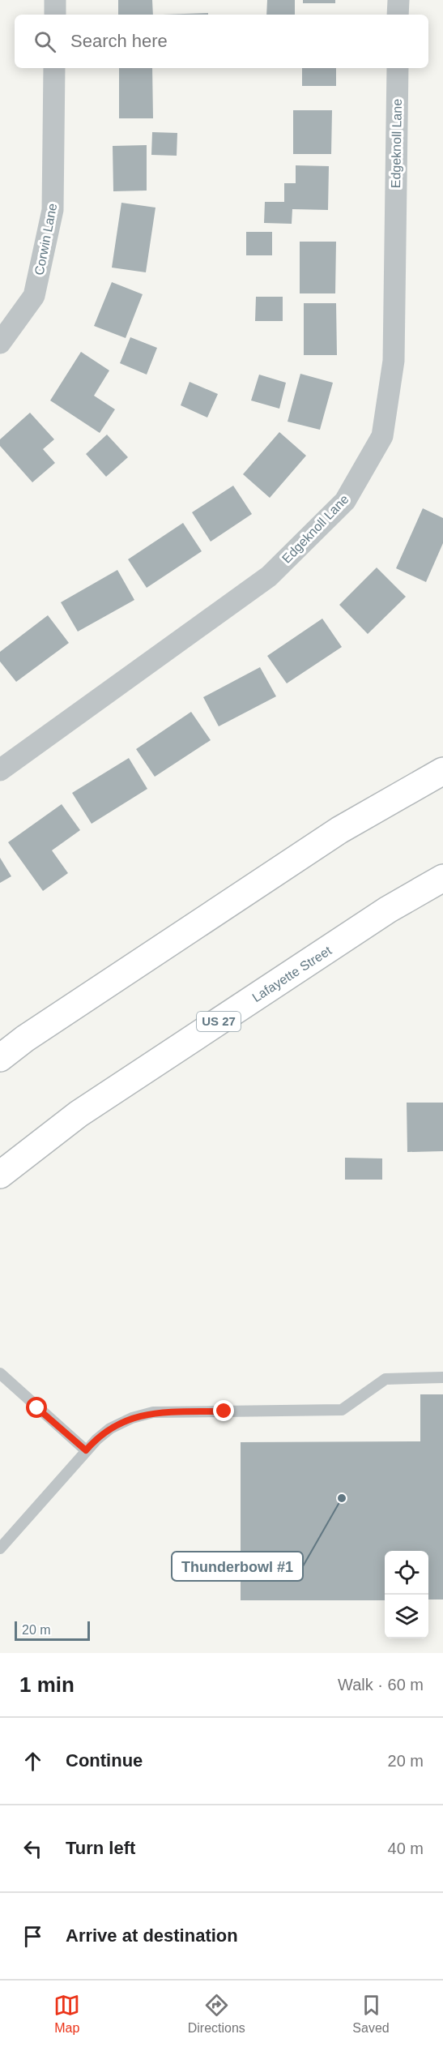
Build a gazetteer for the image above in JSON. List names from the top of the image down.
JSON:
{
  "streets": {
    "highway": ["Lafayette Street", "US 27"],
    "street": ["Edgeknoll Lane", "Corwin Lane"]
  },
  "places": ["Thunderbowl #1"],
  "scale_bar": "20 m",
  "page": {
    "search": "Search here",
    "scale": "20 m",
    "heading": ["1 min", "Walk · 60 m"],
    "list": [
      ["Continue", "20 m"],
      ["Turn left", "40 m"],
      "Arrive at destination"
    ],
    "nav": ["Map", "Directions", "Saved"]
  }
}
